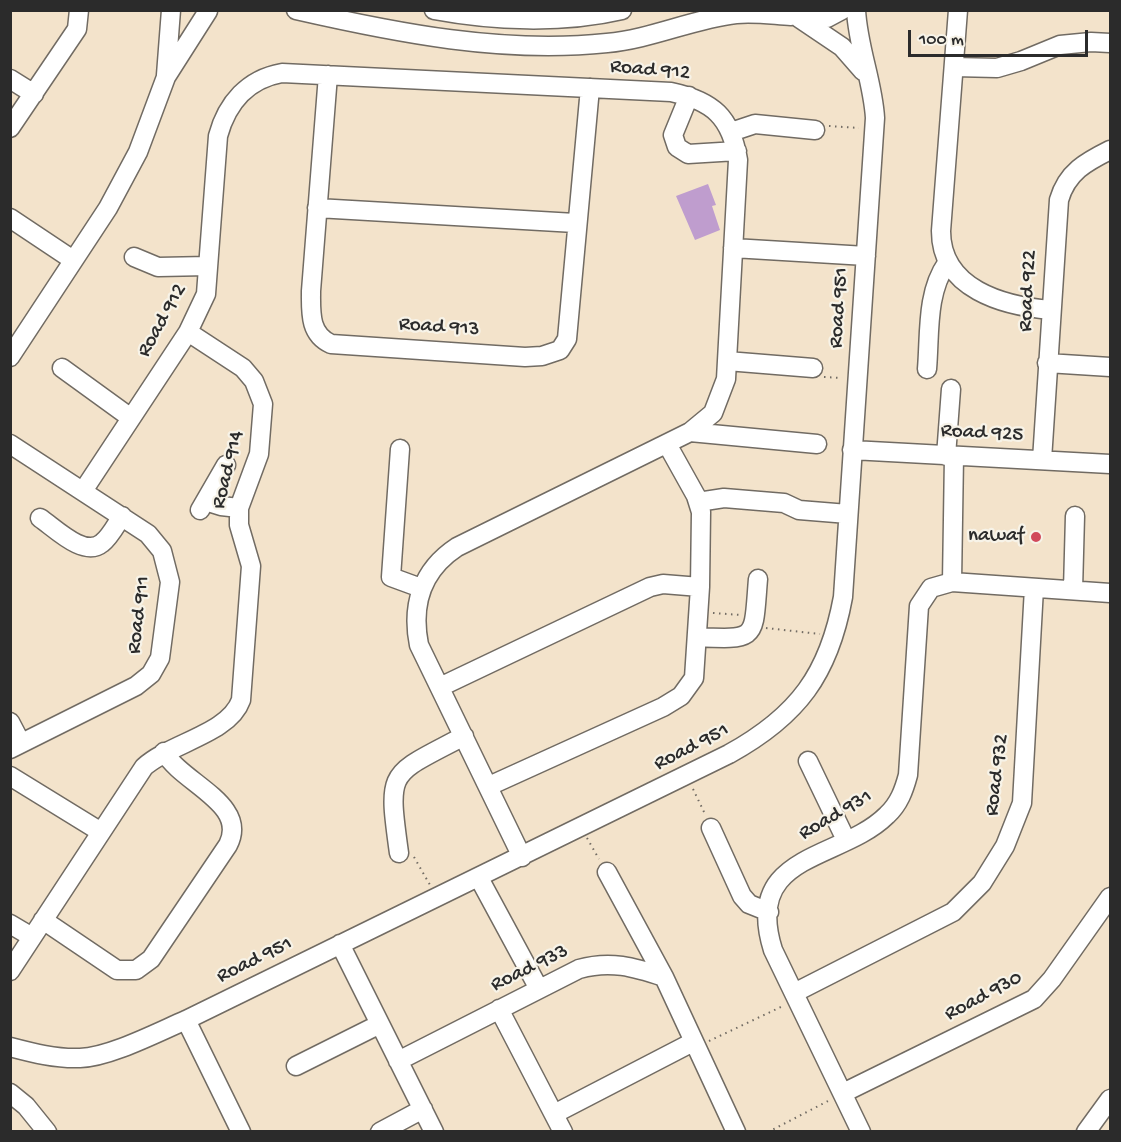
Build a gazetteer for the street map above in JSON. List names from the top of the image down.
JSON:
{
  "streets": {
    "street": [
      "Road 912",
      "Road 922",
      "Road 951",
      "Road 913",
      "Road 925",
      "Road 914",
      "Road 911",
      "Road 932",
      "Road 931",
      "Road 933",
      "Road 930"
    ]
  },
  "crossings": [
    ["Road 912", "Road 951"],
    ["Road 912", "Road 913"],
    ["Road 912", "Road 914"],
    ["Road 912", "Road 911"],
    ["Road 922", "Road 925"],
    ["Road 951", "Road 925"],
    ["Road 932", "Road 931"],
    ["Road 931", "Road 930"]
  ],
  "places": ["nawaf"],
  "scale_bar": "100 m"
}
